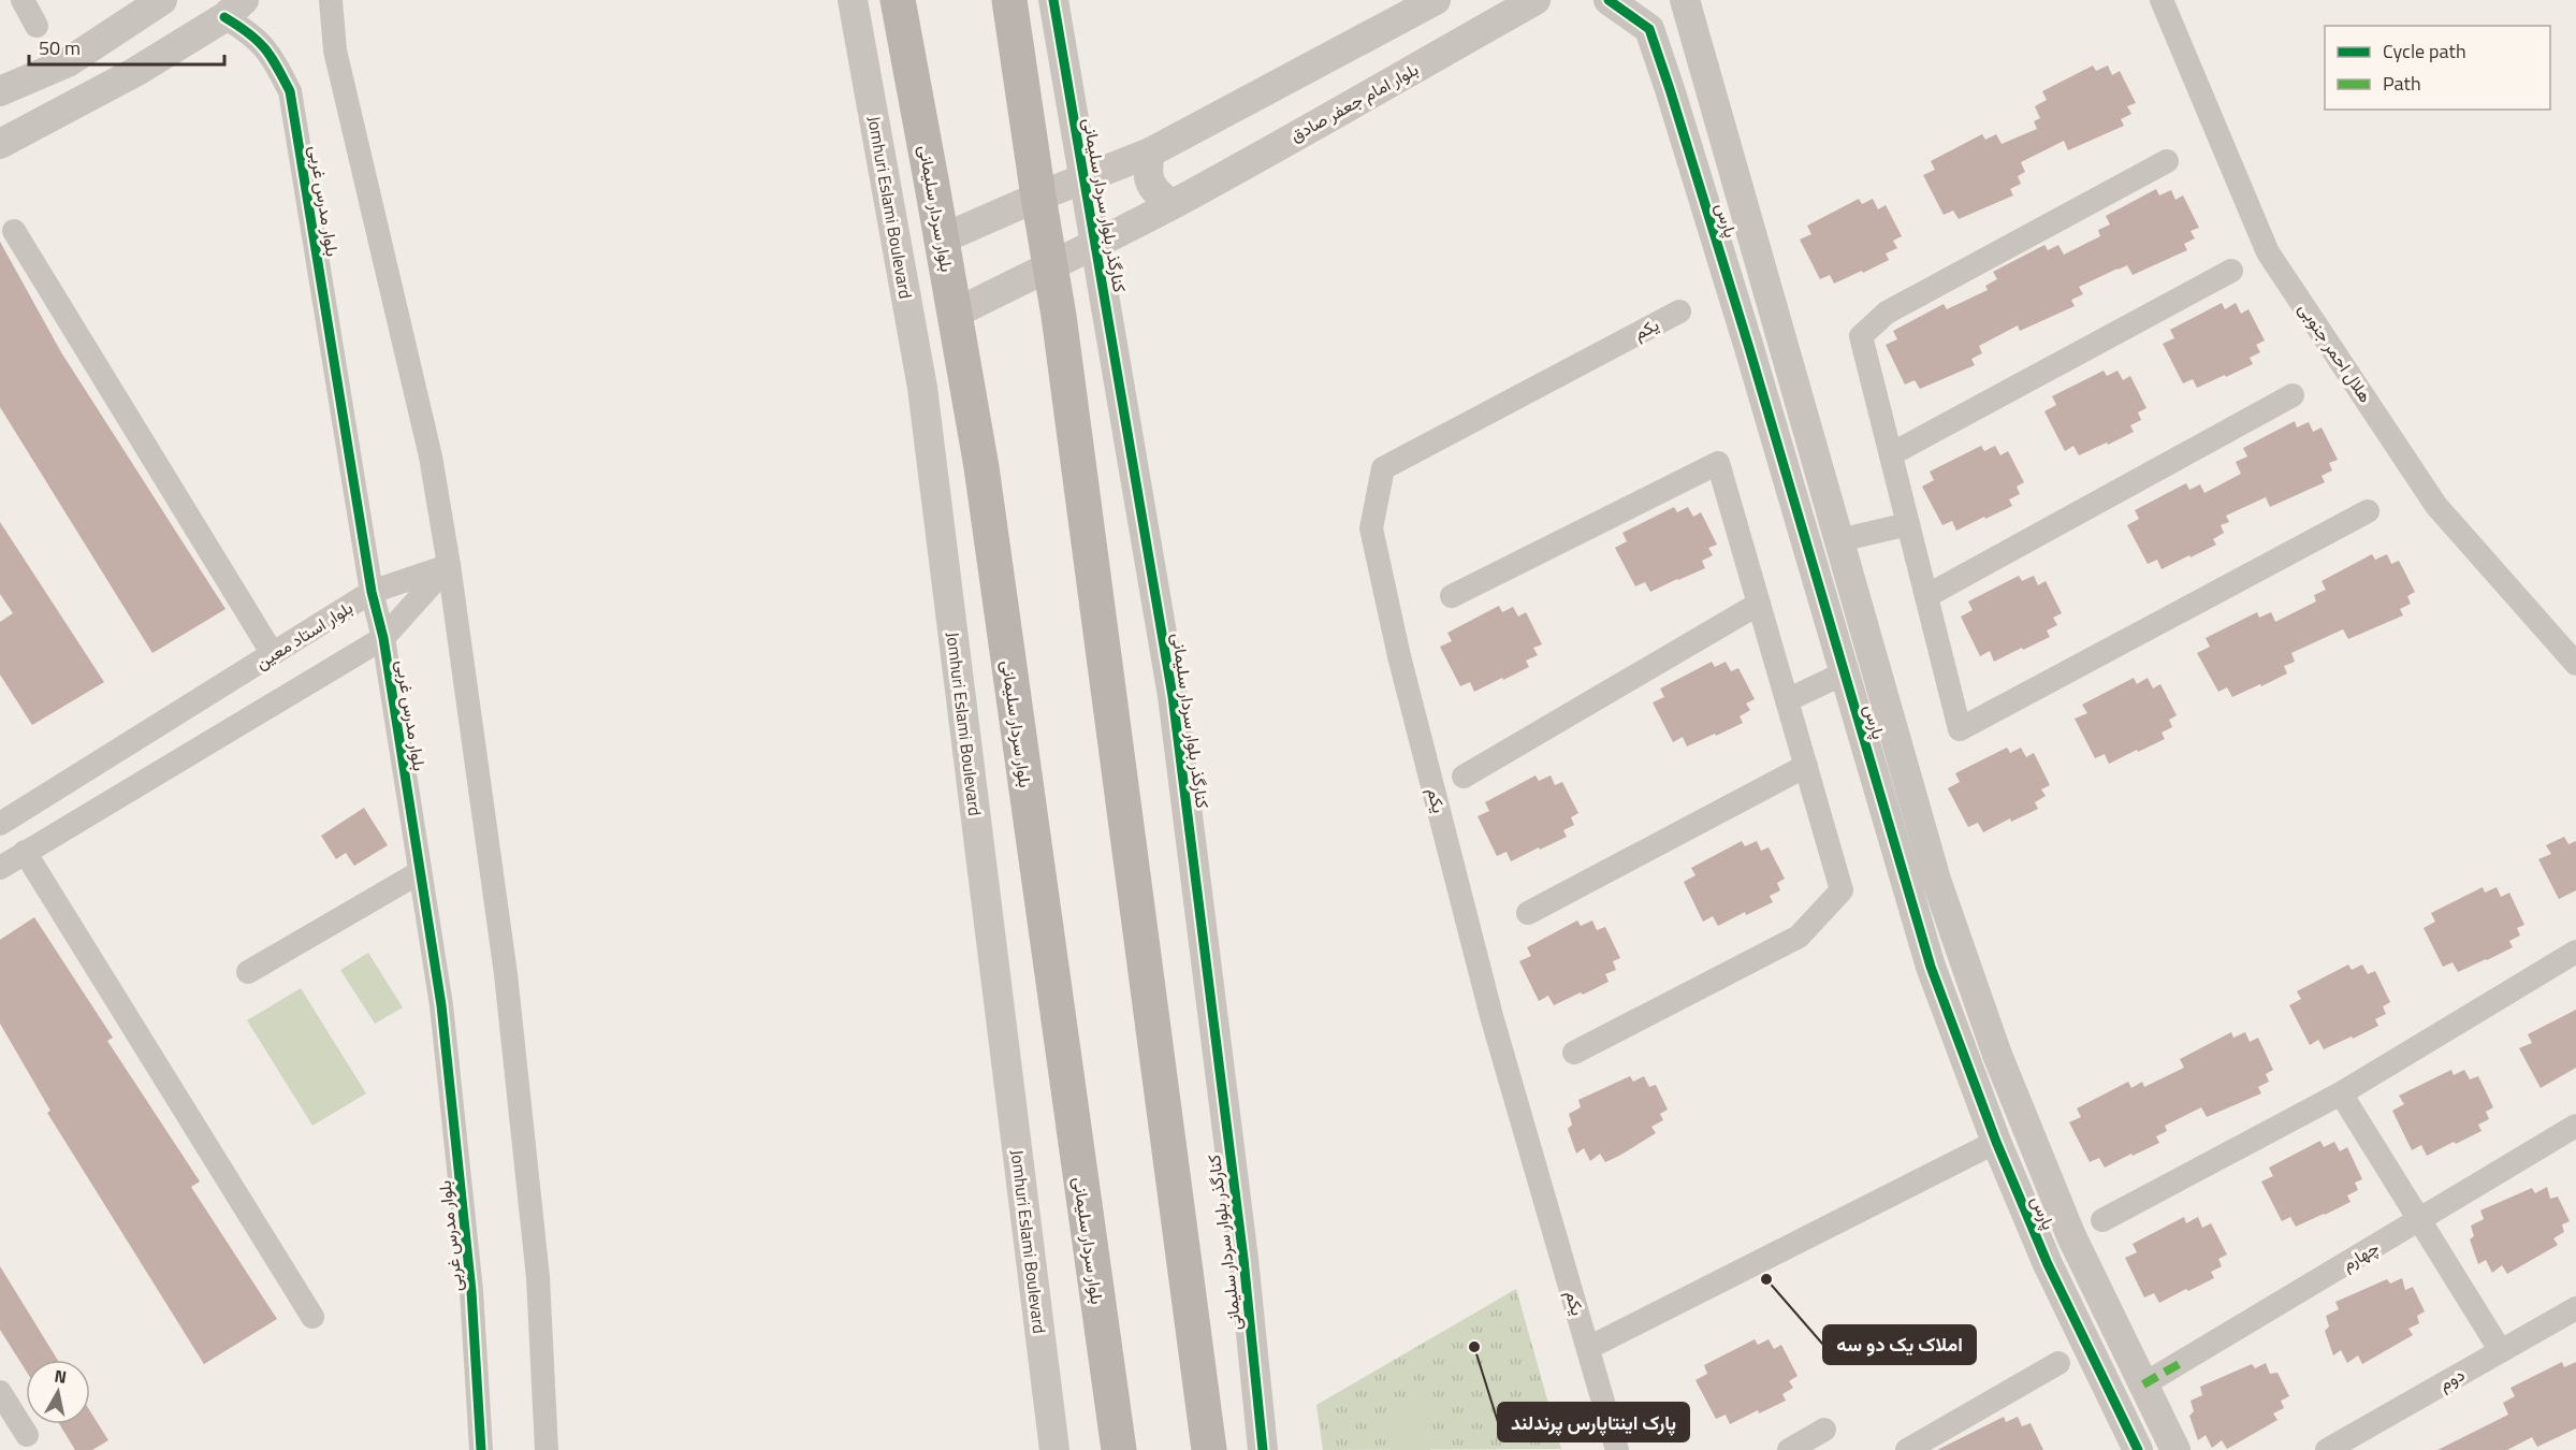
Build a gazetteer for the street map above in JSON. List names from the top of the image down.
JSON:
{
  "streets": {
    "main road": ["بلوار سردار سلیمانی"],
    "street": [
      "بلوار امام جعفر صادق",
      "بلوار مدرس غربی",
      "کنارگذر بلوار سردار سلیمانی",
      "Jomhuri Eslami Boulevard",
      "پارس",
      "یکم",
      "هلال احمر جنوبی",
      "بلوار استاد معین",
      "چهارم",
      "دوم"
    ]
  },
  "crossings": [
    ["بلوار امام جعفر صادق", "کنارگذر بلوار سردار سلیمانی"],
    ["بلوار امام جعفر صادق", "بلوار سردار سلیمانی"],
    ["بلوار مدرس غربی", "بلوار استاد معین"],
    ["پارس", "چهارم"]
  ],
  "places": ["املاک یک دو سه", "پارک اینتاپارس پرندلند"],
  "legend": ["Cycle path", "Path"],
  "scale_bar": "50 m",
  "north": "top"
}
